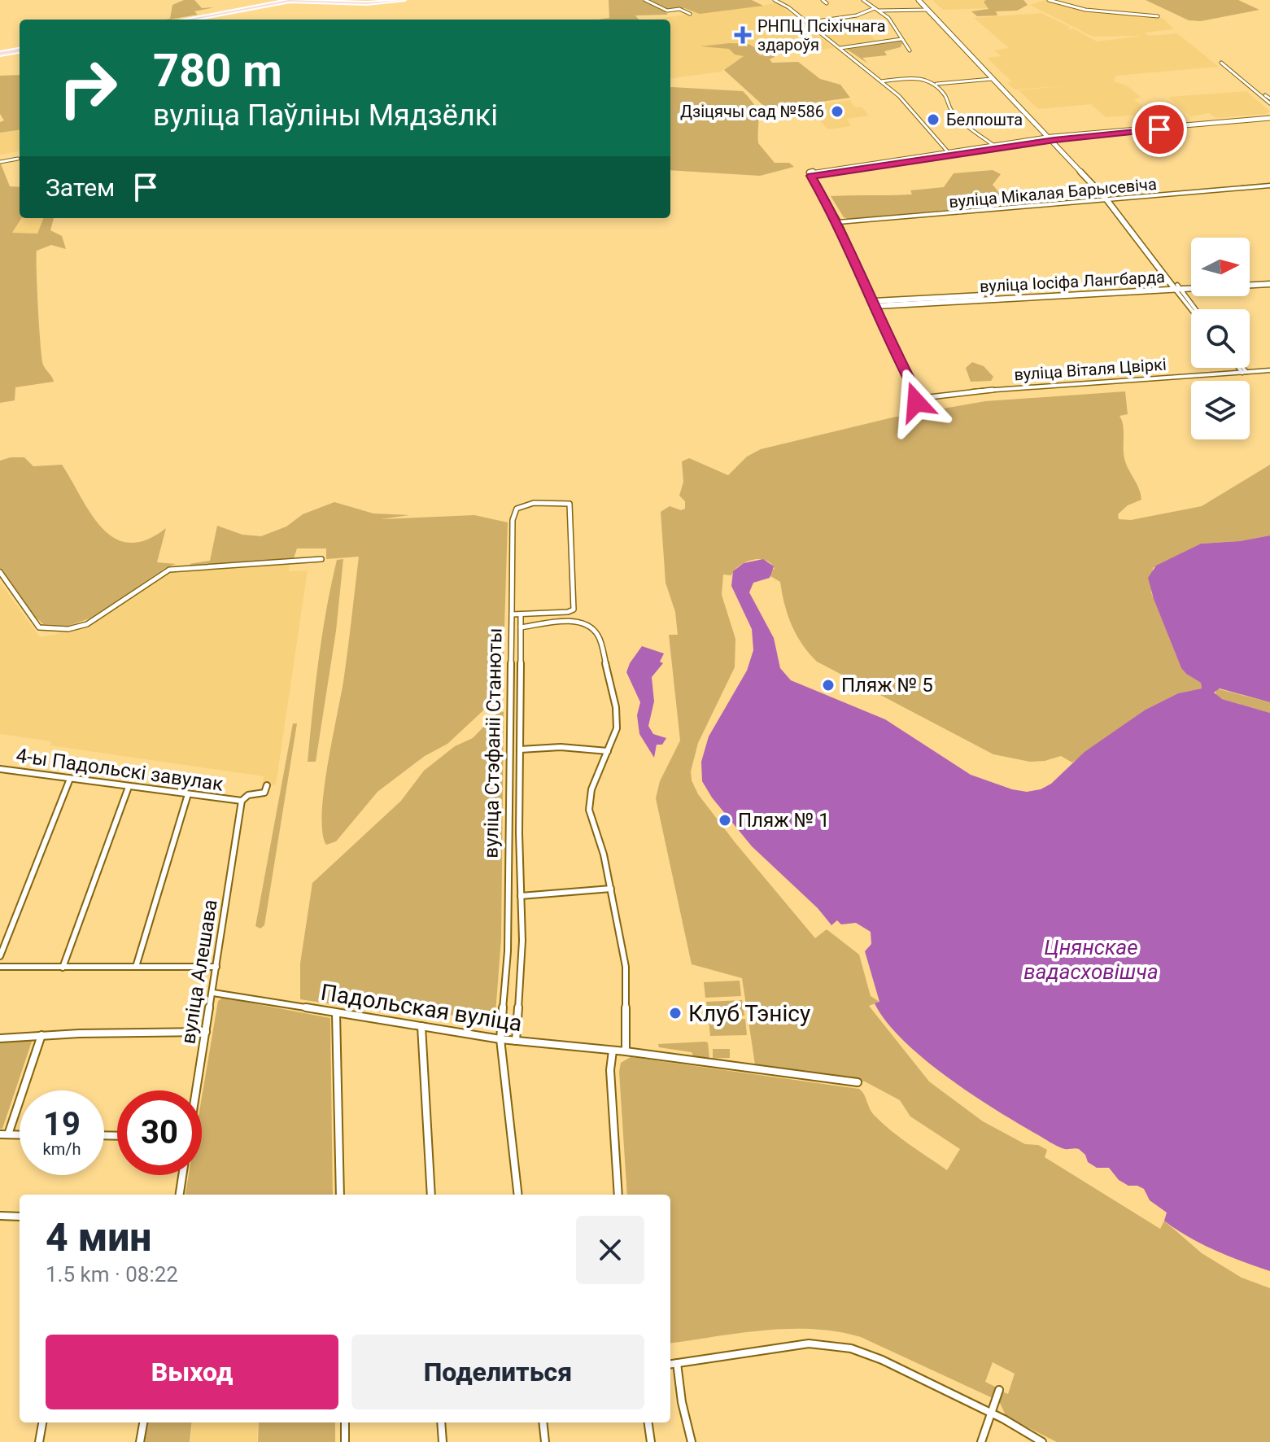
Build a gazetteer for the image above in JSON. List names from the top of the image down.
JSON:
{
  "streets": {
    "main road": ["вуліца Іосіфа Лангбарда"],
    "street": [
      "вуліца Мікалая Барысевіча",
      "вуліца Віталя Цвіркі",
      "вуліца Стэфаніі Станюты",
      "4-ы Падольскі завулак",
      "вуліца Алешава",
      "Падольская вуліца"
    ]
  },
  "crossings": [
    ["вуліца Іосіфа Лангбарда", "вуліца Віталя Цвіркі"],
    ["вуліца Стэфаніі Станюты", "Падольская вуліца"],
    ["4-ы Падольскі завулак", "вуліца Алешава"],
    ["вуліца Алешава", "Падольская вуліца"]
  ],
  "water": ["Цнянскае вадасховішча"],
  "places": {
    "health": ["РНПЦ Псіхічнага здароўя"],
    "other": [
      "Дзіцячы сад №586",
      "Белпошта",
      "Пляж № 5",
      "Пляж № 1",
      "Клуб Тэнісу"
    ]
  },
  "north": "right",
  "page": {
    "turn": ["780 m", "вуліца Паўліны Мядзёлкі"],
    "then": "Затем",
    "speed": "19 km/h",
    "limit": "30",
    "heading": ["4 мин", "1.5 km · 08:22"],
    "buttons": ["Выход", "Поделиться"]
  }
}
